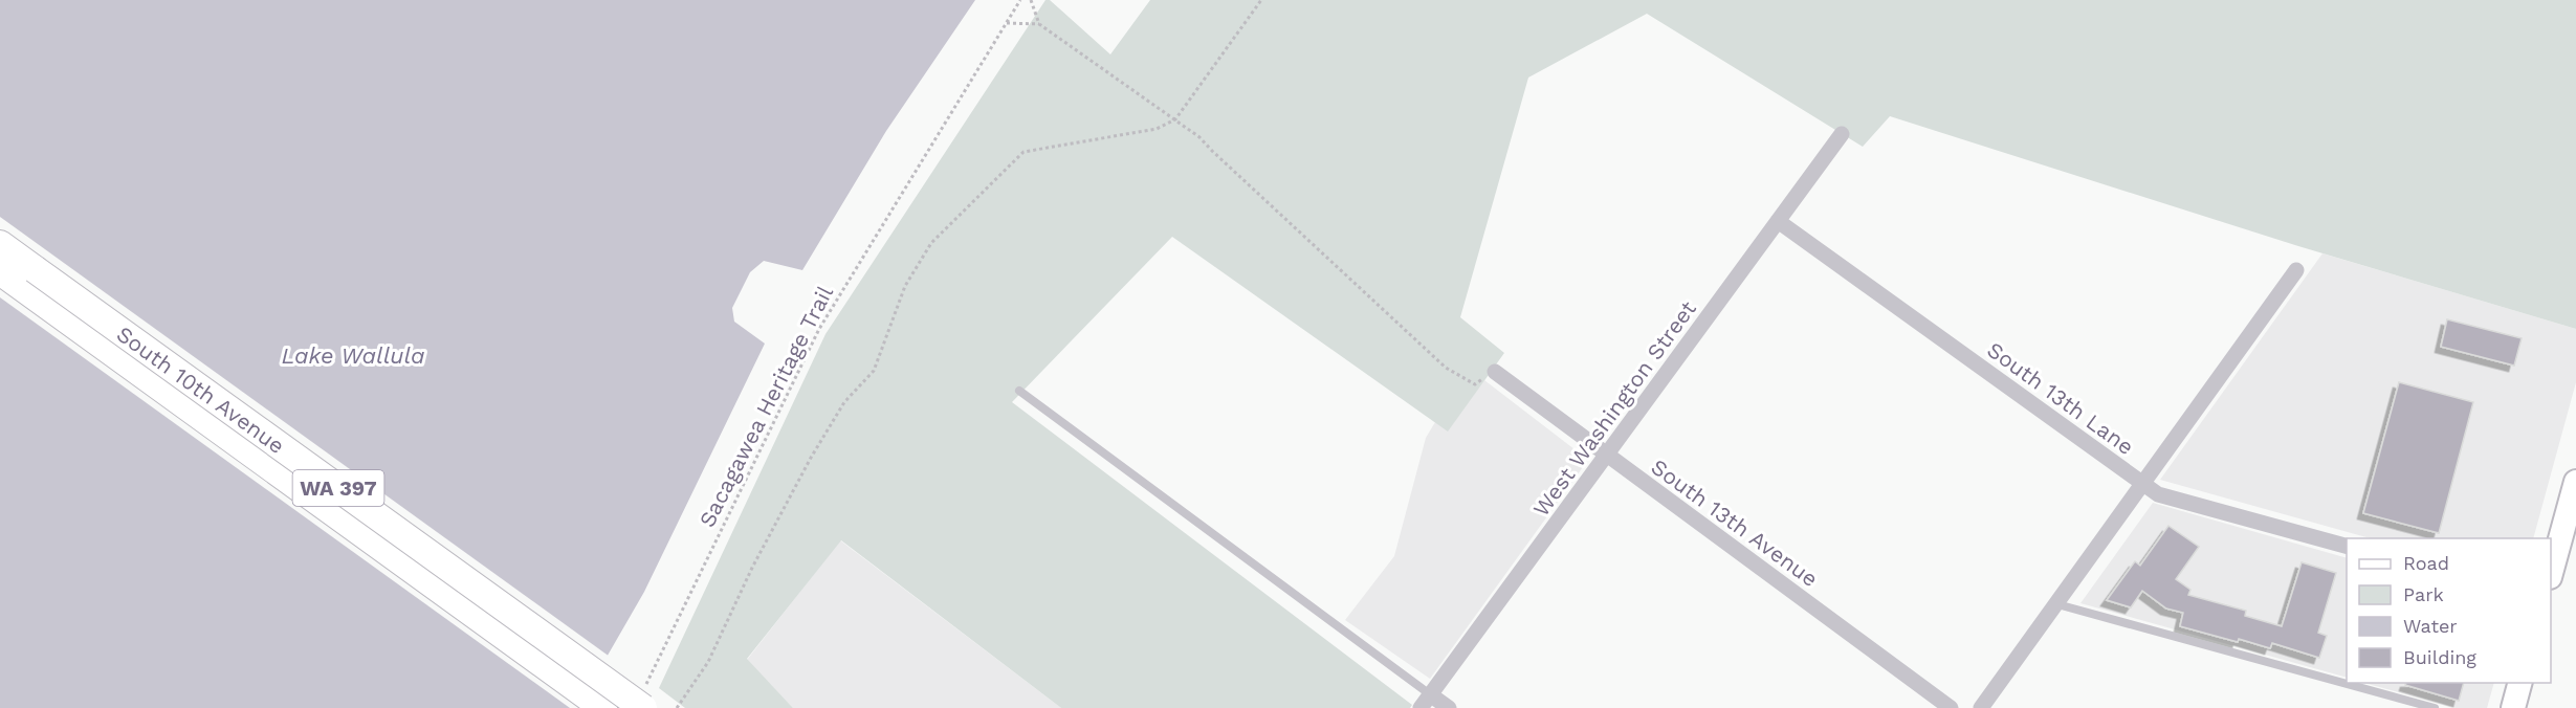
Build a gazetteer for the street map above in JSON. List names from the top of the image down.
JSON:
{
  "streets": {
    "main road": ["South 10th Avenue", "WA 397"],
    "street": ["South 13th Lane", "West Washington Street", "South 13th Avenue"],
    "path": ["Sacagawea Heritage Trail"]
  },
  "crossings": [
    ["South 10th Avenue", "Sacagawea Heritage Trail"],
    ["South 10th Avenue", "WA 397"],
    ["South 13th Lane", "West Washington Street"],
    ["West Washington Street", "South 13th Avenue"]
  ],
  "water": ["Lake Wallula"],
  "legend": [
    "Road",
    "Park",
    "Water",
    "Building"
  ]
}
